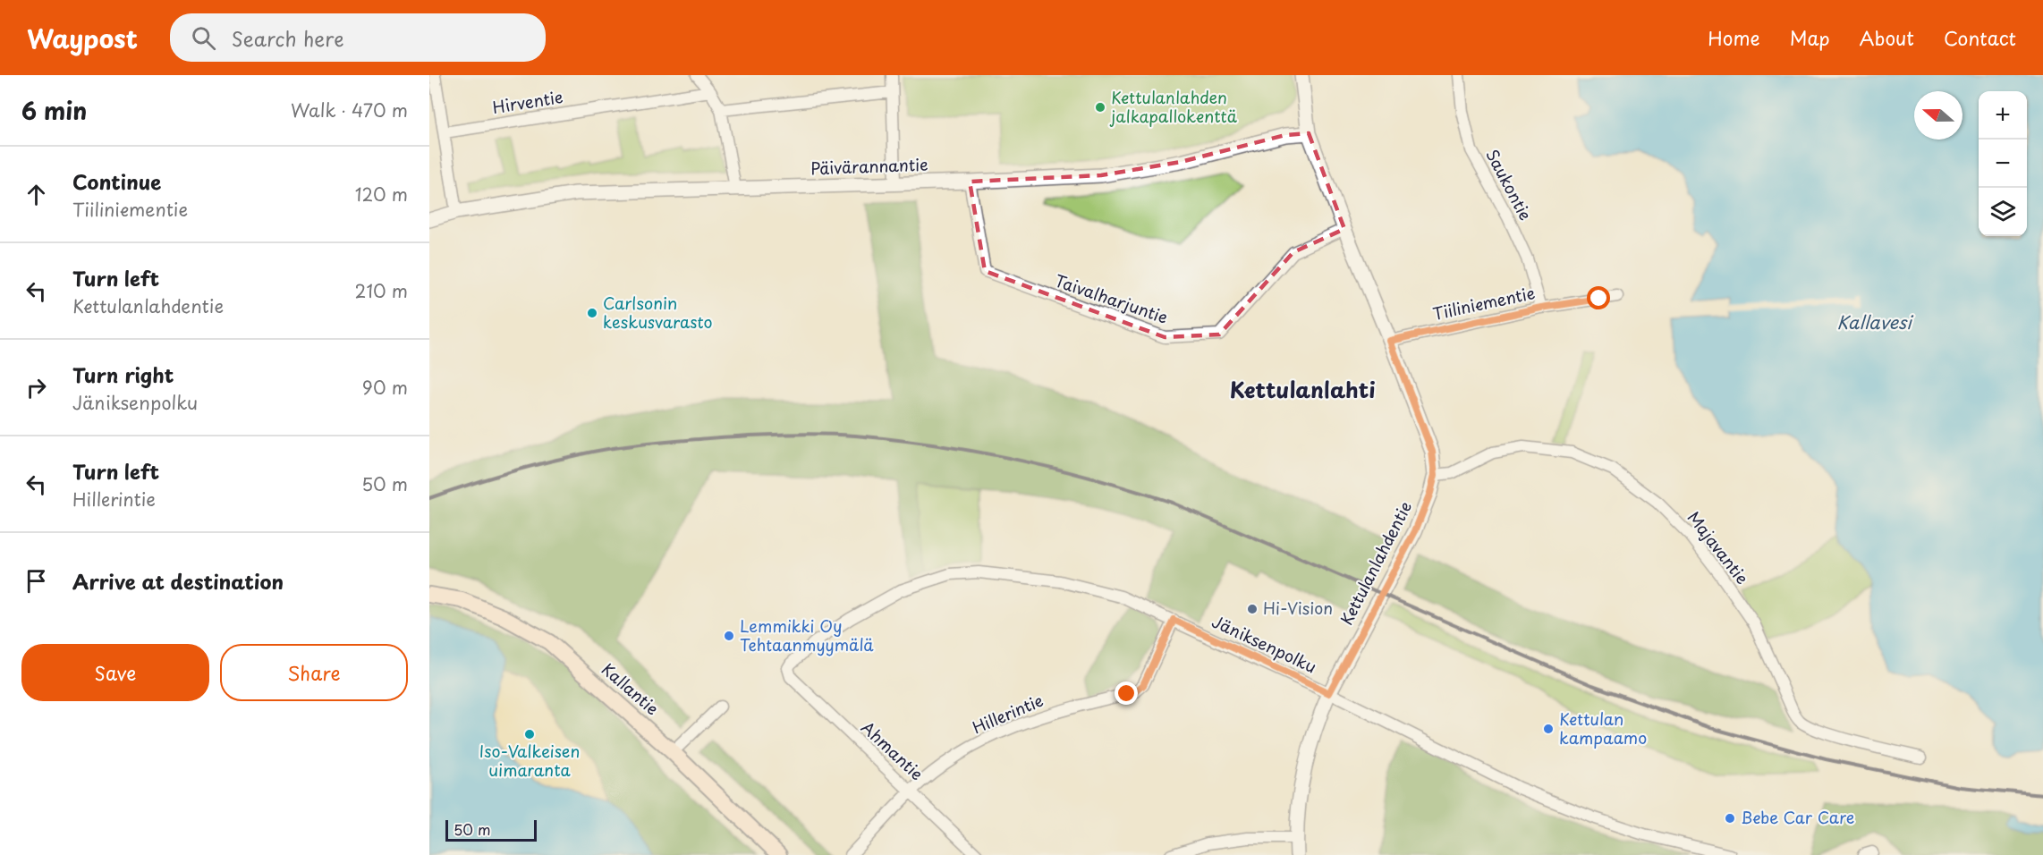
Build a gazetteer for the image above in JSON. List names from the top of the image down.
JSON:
{
  "streets": {
    "main road": ["Kallantie"],
    "street": [
      "Hirventie",
      "Päivärannantie",
      "Saukontie",
      "Taivalharjuntie",
      "Tiiliniementie",
      "Majavantie",
      "Kettulanlahdentie",
      "Jäniksenpolku",
      "Hillerintie",
      "Ahmantie"
    ]
  },
  "crossings": [
    ["Päivärannantie", "Taivalharjuntie"],
    ["Päivärannantie", "Kettulanlahdentie"],
    ["Saukontie", "Tiiliniementie"],
    ["Taivalharjuntie", "Kettulanlahdentie"],
    ["Tiiliniementie", "Kettulanlahdentie"],
    ["Majavantie", "Kettulanlahdentie"],
    ["Kettulanlahdentie", "Jäniksenpolku"],
    ["Jäniksenpolku", "Hillerintie"],
    ["Jäniksenpolku", "Ahmantie"],
    ["Hillerintie", "Ahmantie"]
  ],
  "districts": ["Kettulanlahti"],
  "water": ["Kallavesi"],
  "places": [
    "Kettulanlahden jalkapallokenttä",
    "Carlsonin keskusvarasto",
    "Hi-Vision",
    "Lemmikki Oy Tehtaanmyymälä",
    "Kettulan kampaamo",
    "Iso-Valkeisen uimaranta",
    "Bebe Car Care"
  ],
  "scale_bar": "50 m",
  "north": "left",
  "page": {
    "header": "Waypost",
    "search": "Search here",
    "nav": [
      "Home",
      "Map",
      "About",
      "Contact"
    ],
    "heading": ["6 min", "Walk · 470 m"],
    "map_buttons": ["+", "−"],
    "list": [
      ["Continue", "Tiiliniementie", "120 m"],
      ["Turn left", "Kettulanlahdentie", "210 m"],
      ["Turn right", "Jäniksenpolku", "90 m"],
      ["Turn left", "Hillerintie", "50 m"],
      "Arrive at destination"
    ],
    "buttons": ["Save", "Share"],
    "scale": "50 m"
  }
}
